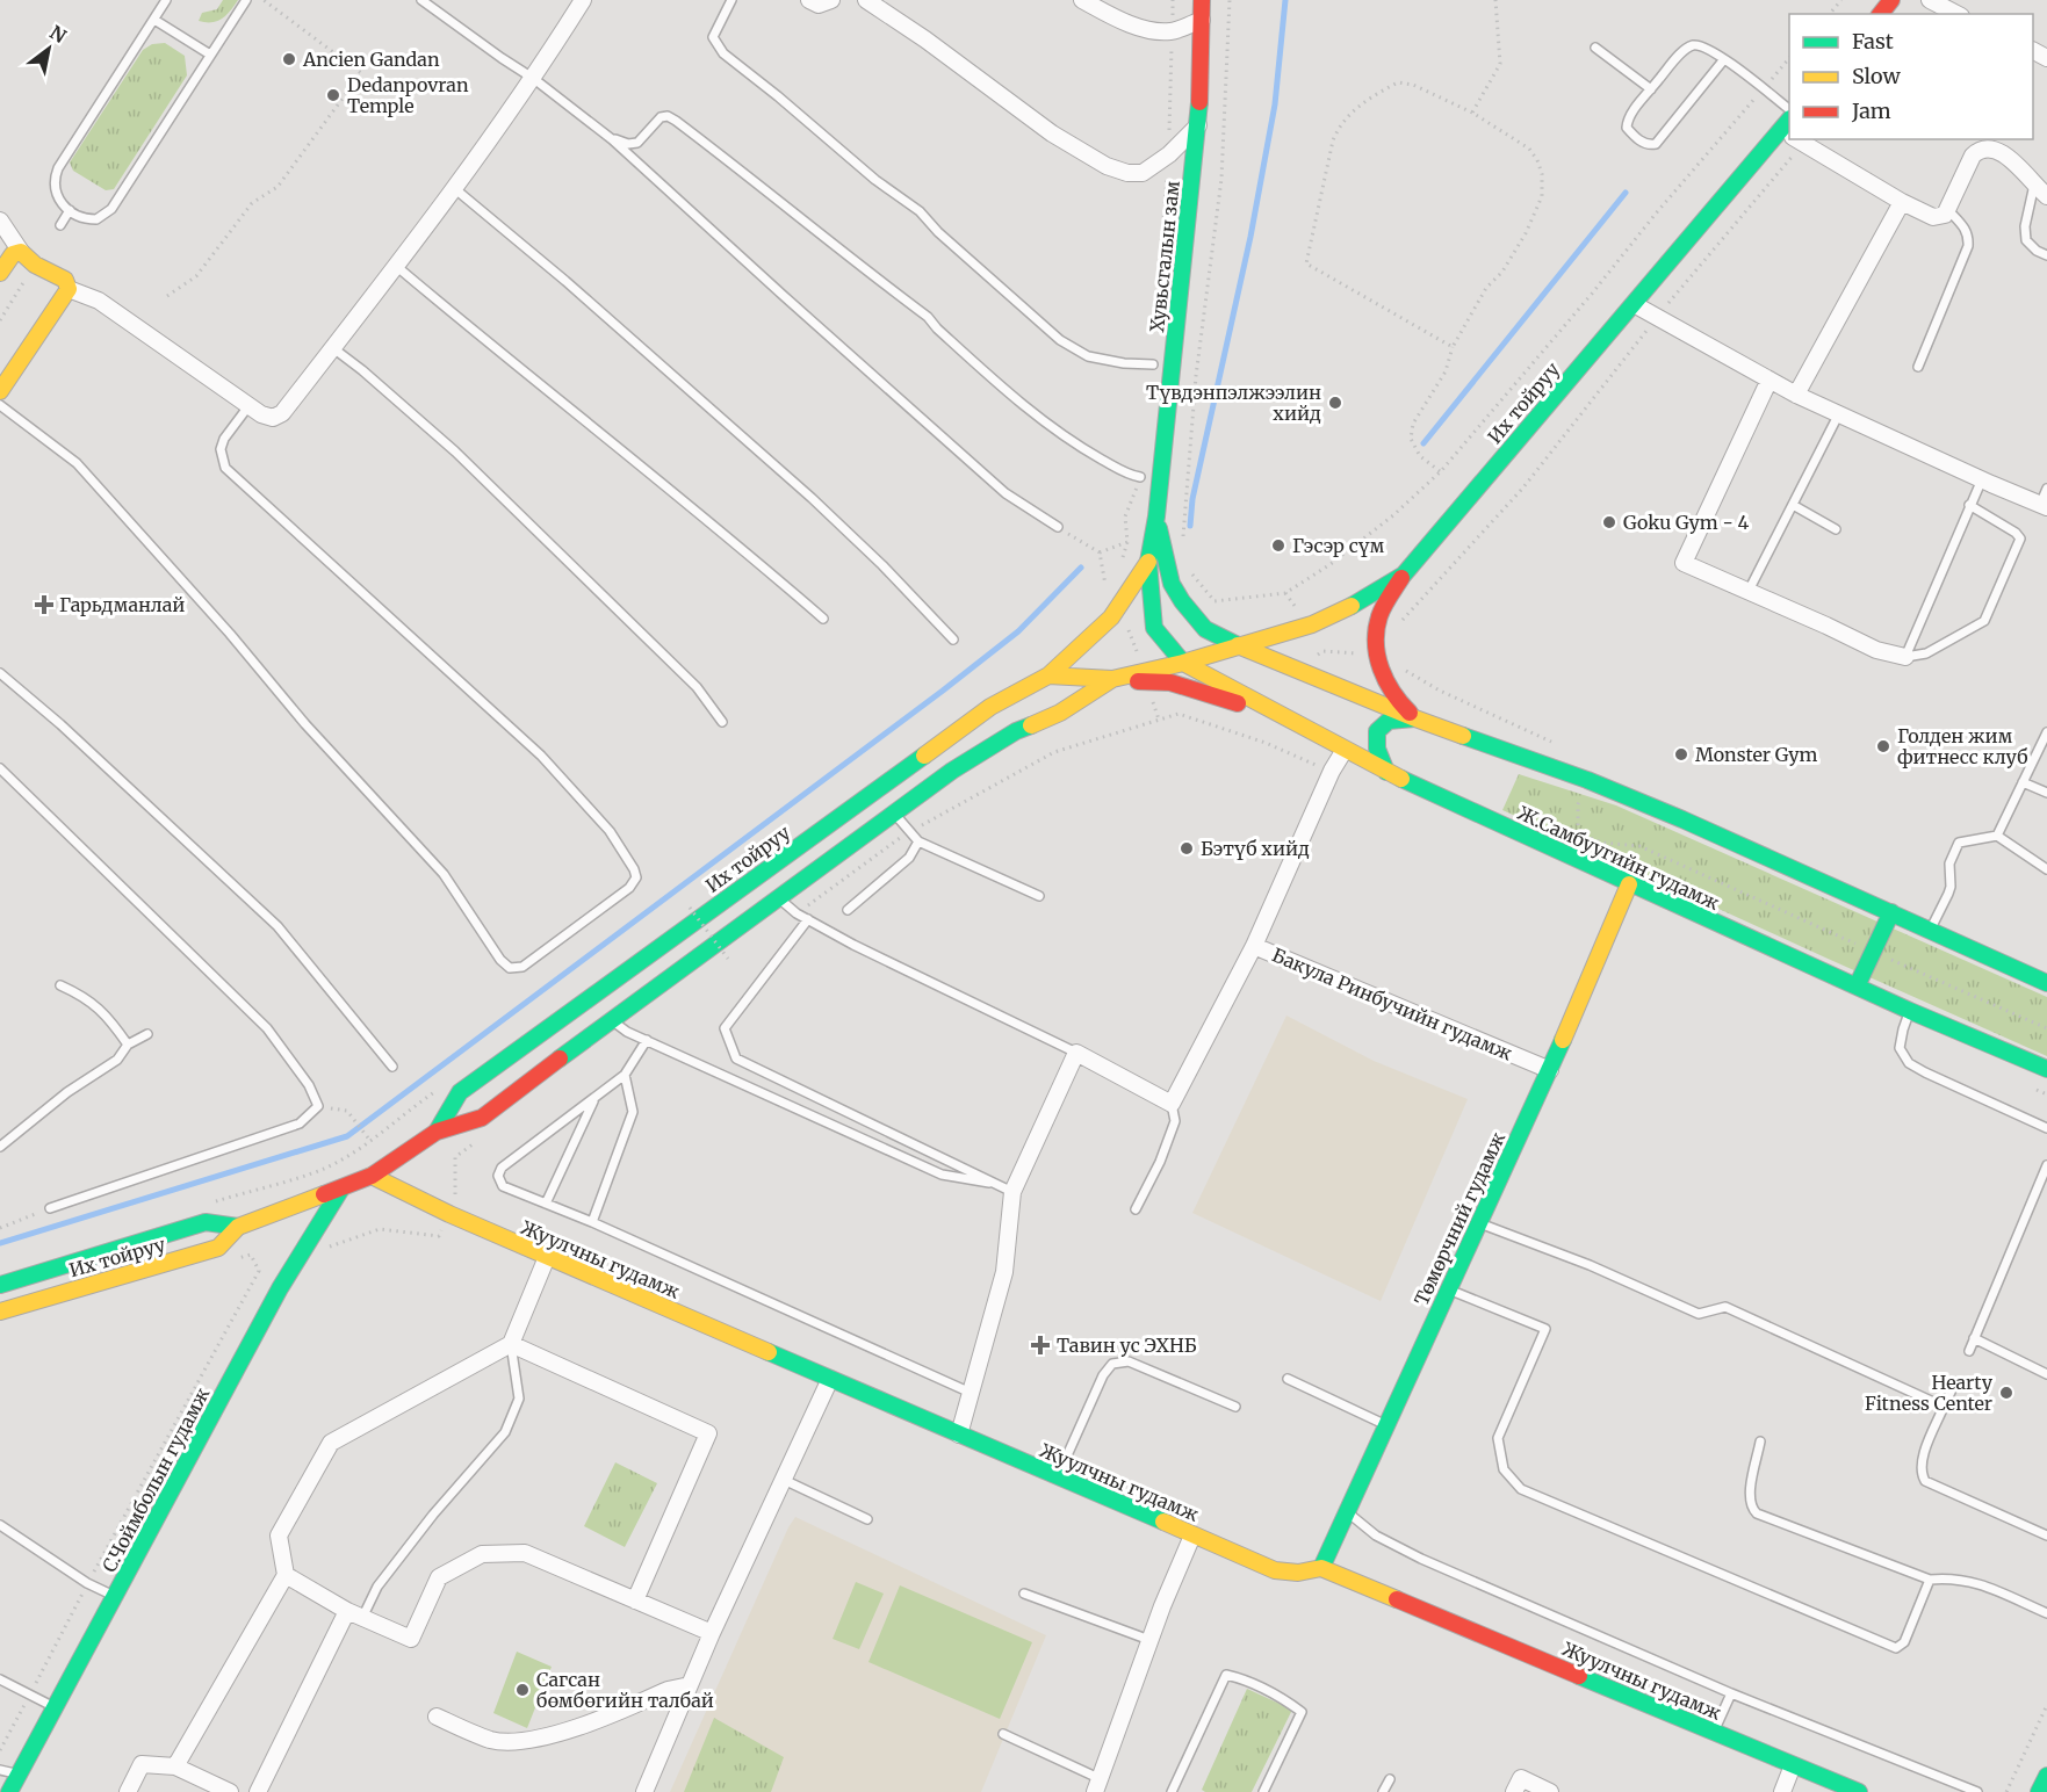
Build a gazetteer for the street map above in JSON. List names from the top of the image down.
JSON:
{
  "streets": {
    "main road": [
      "Хувьсгалын зам",
      "Их тойруу",
      "Ж.Самбуугийн гудамж",
      "Төмөрчний гудамж",
      "Жуулчны гудамж",
      "С.Чоймболын гудамж"
    ],
    "street": ["Бакула Ринбучийн гудамж"]
  },
  "crossings": [
    ["Их тойруу", "Ж.Самбуугийн гудамж"],
    ["Их тойруу", "Жуулчны гудамж"],
    ["Их тойруу", "С.Чоймболын гудамж"],
    ["Ж.Самбуугийн гудамж", "Төмөрчний гудамж"],
    ["Бакула Ринбучийн гудамж", "Төмөрчний гудамж"],
    ["Төмөрчний гудамж", "Жуулчны гудамж"]
  ],
  "places": {
    "other": [
      "Ancien Gandan",
      "Dedanpovran Temple",
      "Түвдэнпэлжээлин хийд",
      "Goku Gym - 4",
      "Гэсэр сүм",
      "Голден жим фитнесс клуб",
      "Monster Gym",
      "Бэтүб хийд",
      "Hearty Fitness Center",
      "Сагсан бөмбөгийн талбай"
    ],
    "health": ["Гарьдманлай", "Тавин ус ЭХНБ"]
  },
  "legend": ["Fast", "Slow", "Jam"],
  "north": "top right"
}
